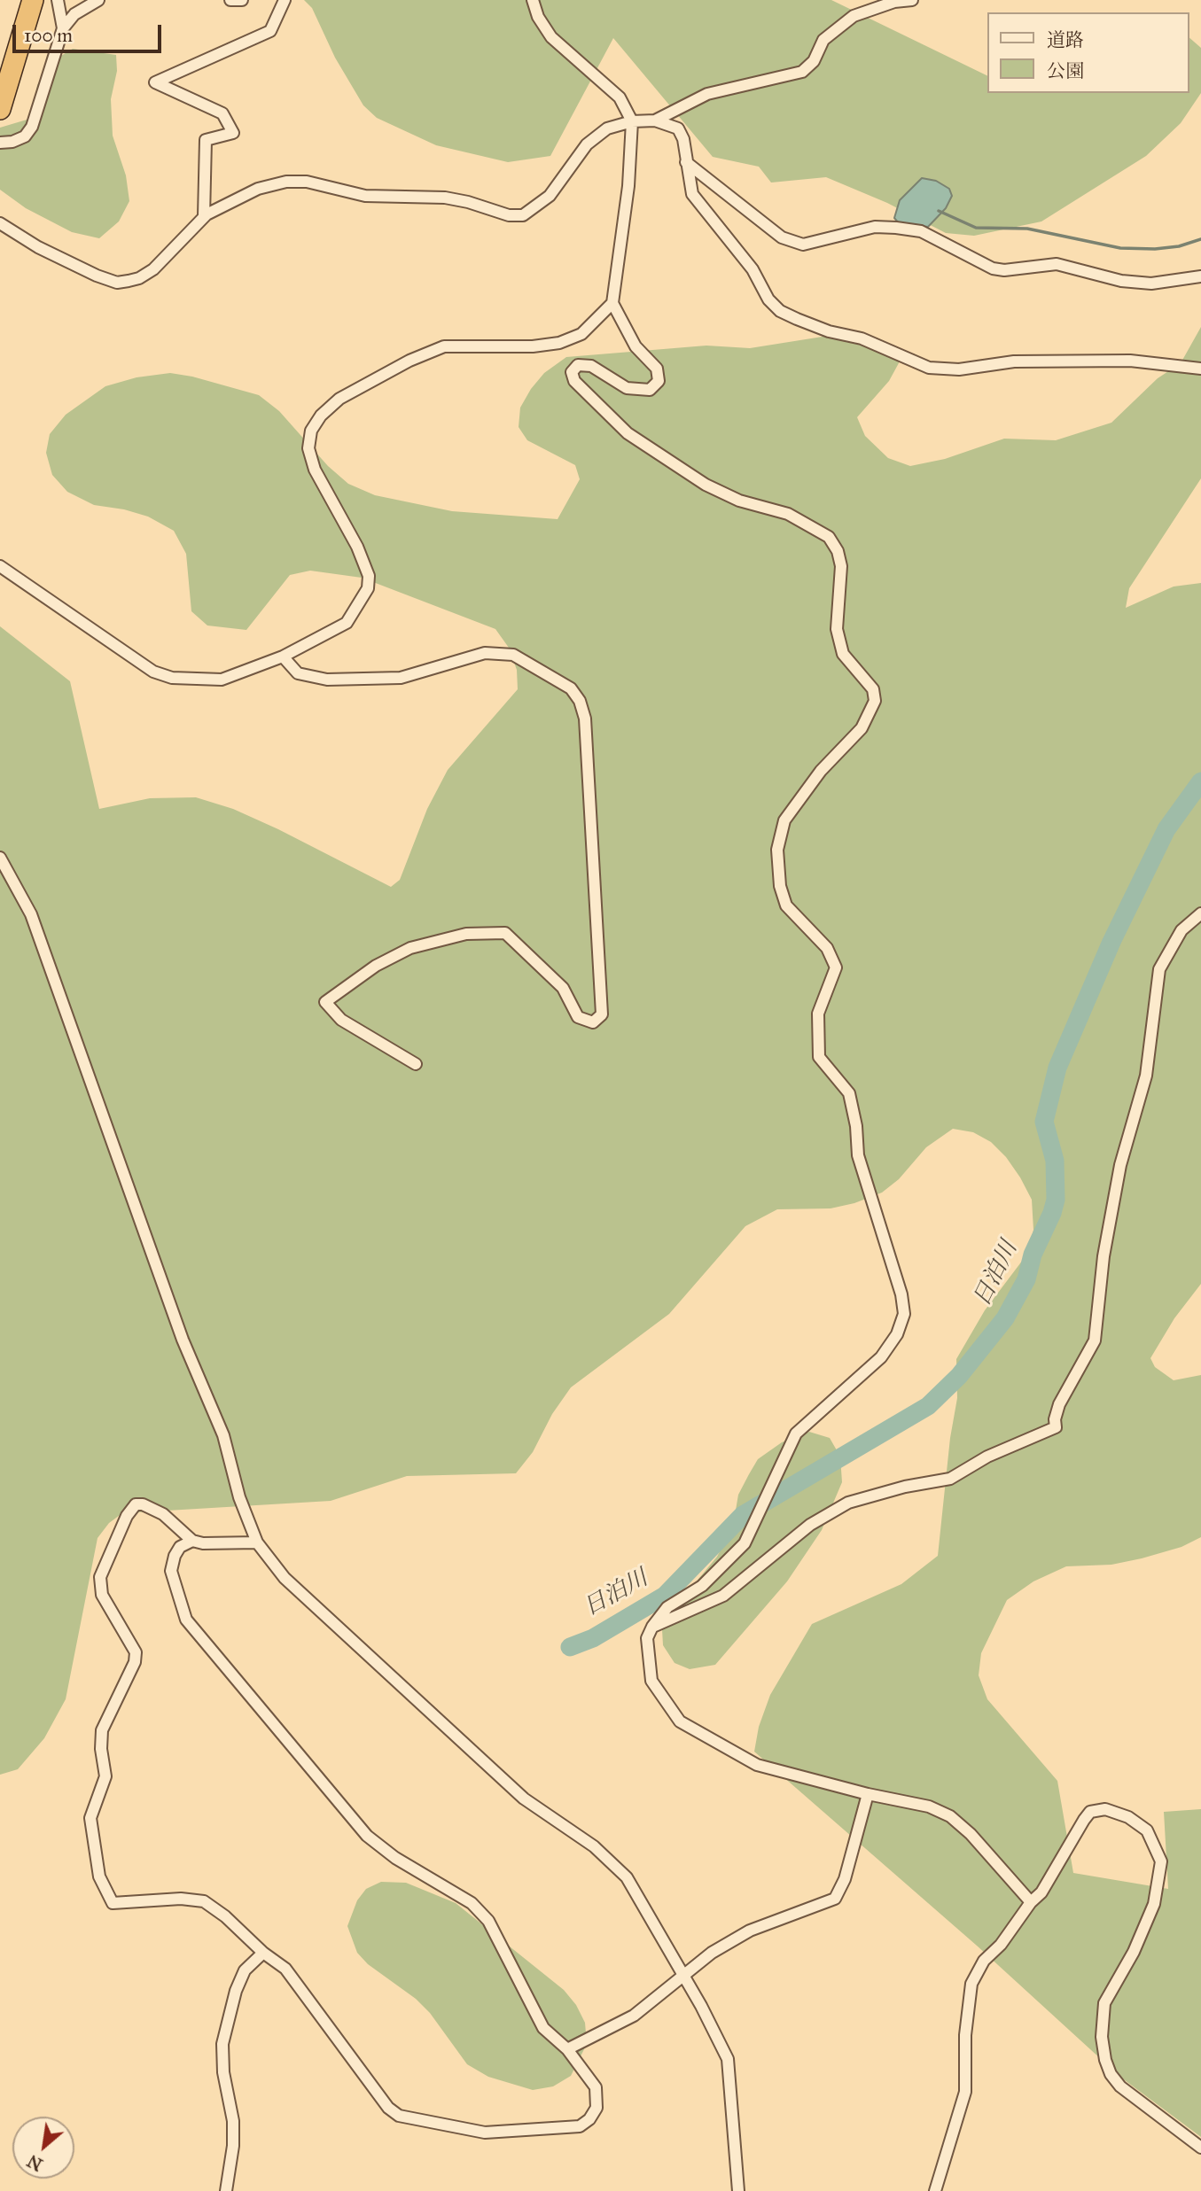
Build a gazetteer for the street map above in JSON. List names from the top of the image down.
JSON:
{
  "water": ["日泊川"],
  "legend": ["道路", "公園"],
  "scale_bar": "100 m",
  "north": "bottom left"
}
